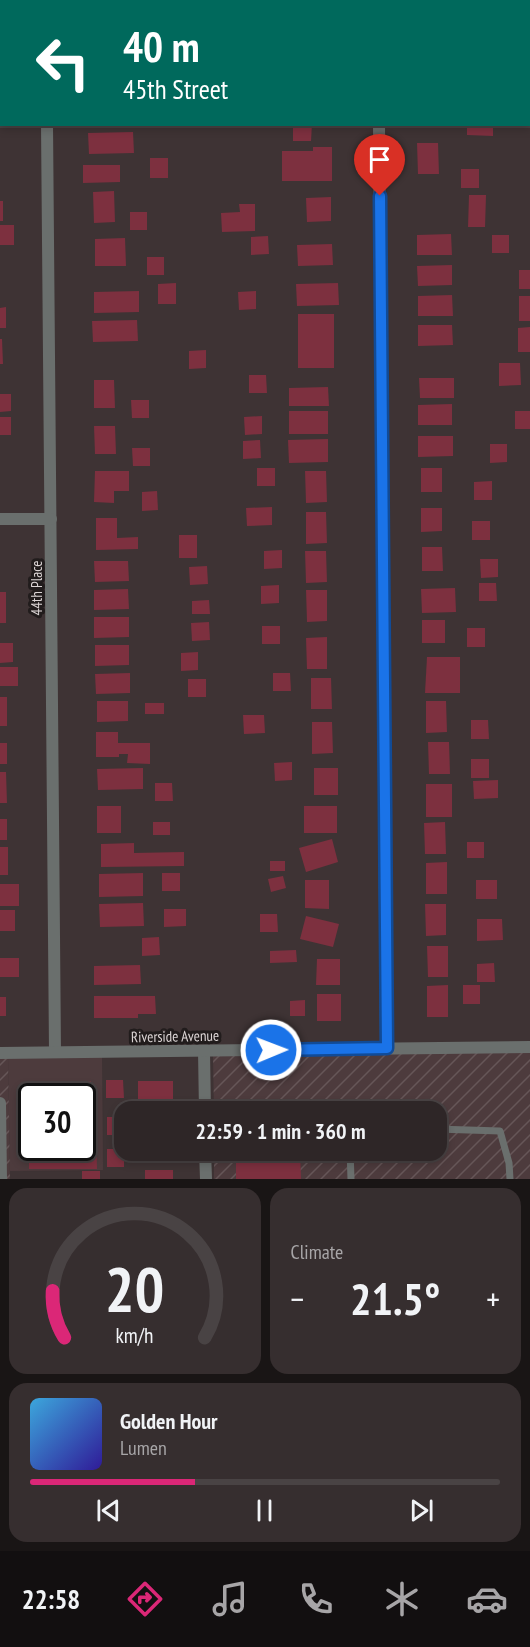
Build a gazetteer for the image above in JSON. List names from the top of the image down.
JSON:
{
  "streets": {
    "street": ["44th Place", "Riverside Avenue"]
  },
  "crossings": [
    ["44th Place", "Riverside Avenue"]
  ],
  "page": {
    "turn": ["40 m", "45th Street"],
    "limit": "30",
    "trip": "22:59 · 1 min · 360 m",
    "tile": "Climate",
    "heat": ["−", "21.5°", "+"],
    "song": ["Golden Hour", "Lumen"],
    "tabs": "22:58",
    "gauge": ["20", "km/h"]
  }
}
